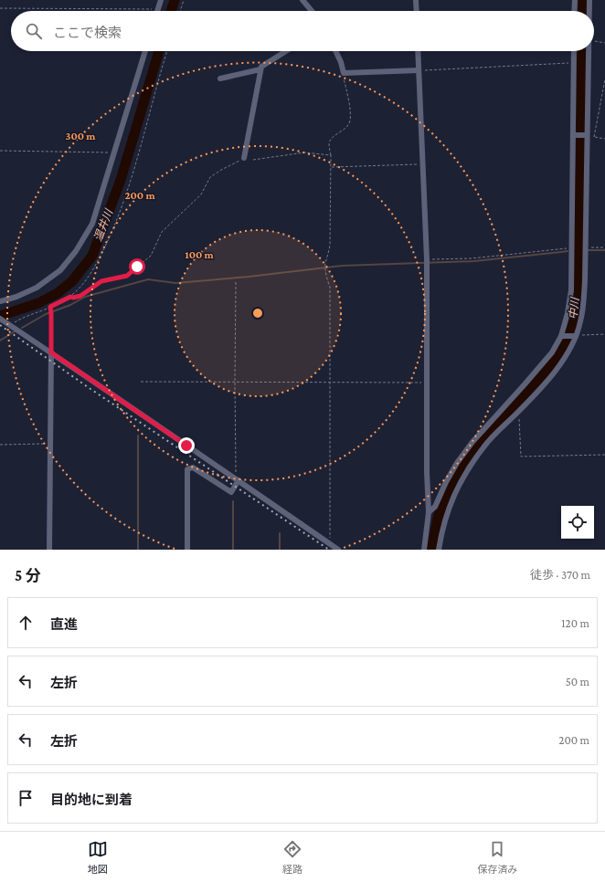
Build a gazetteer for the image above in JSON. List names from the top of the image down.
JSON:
{
  "water": ["温井川", "中川"],
  "page": {
    "search": "ここで検索",
    "heading": ["5 分", "徒歩 · 370 m"],
    "list": [
      ["直進", "120 m"],
      ["左折", "50 m"],
      ["左折", "200 m"],
      "目的地に到着"
    ],
    "nav": ["地図", "経路", "保存済み"]
  },
  "rings": ["300 m", "200 m", "100 m"]
}
